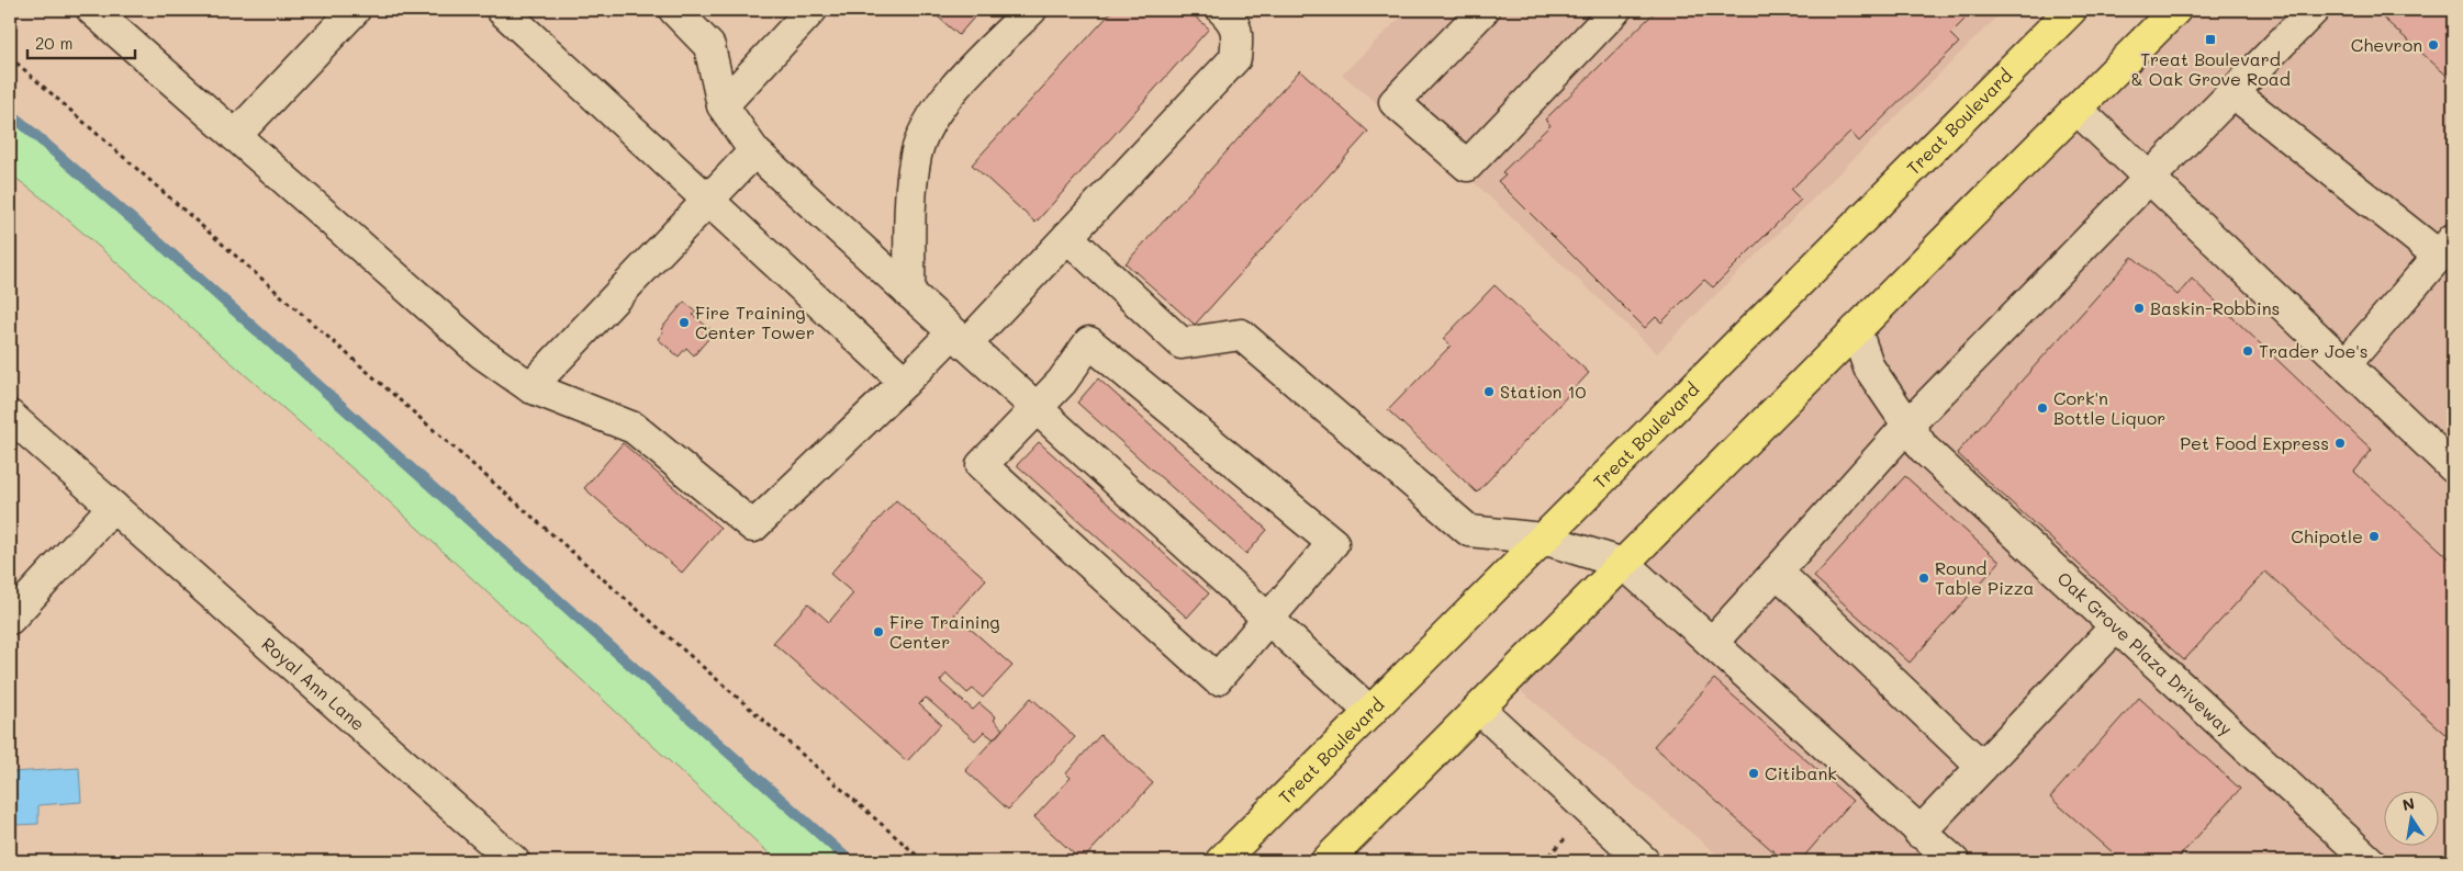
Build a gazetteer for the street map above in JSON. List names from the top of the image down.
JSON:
{
  "streets": {
    "main road": ["Treat Boulevard"],
    "street": ["Oak Grove Plaza Driveway", "Royal Ann Lane"]
  },
  "places": {
    "transit": ["Treat Boulevard & Oak Grove Road"],
    "other": [
      "Chevron",
      "Baskin-Robbins",
      "Fire Training Center Tower",
      "Trader Joe's",
      "Station 10",
      "Cork'n Bottle Liquor",
      "Pet Food Express",
      "Chipotle",
      "Round Table Pizza",
      "Fire Training Center",
      "Citibank"
    ]
  },
  "scale_bar": "20 m",
  "north": "top"
}
